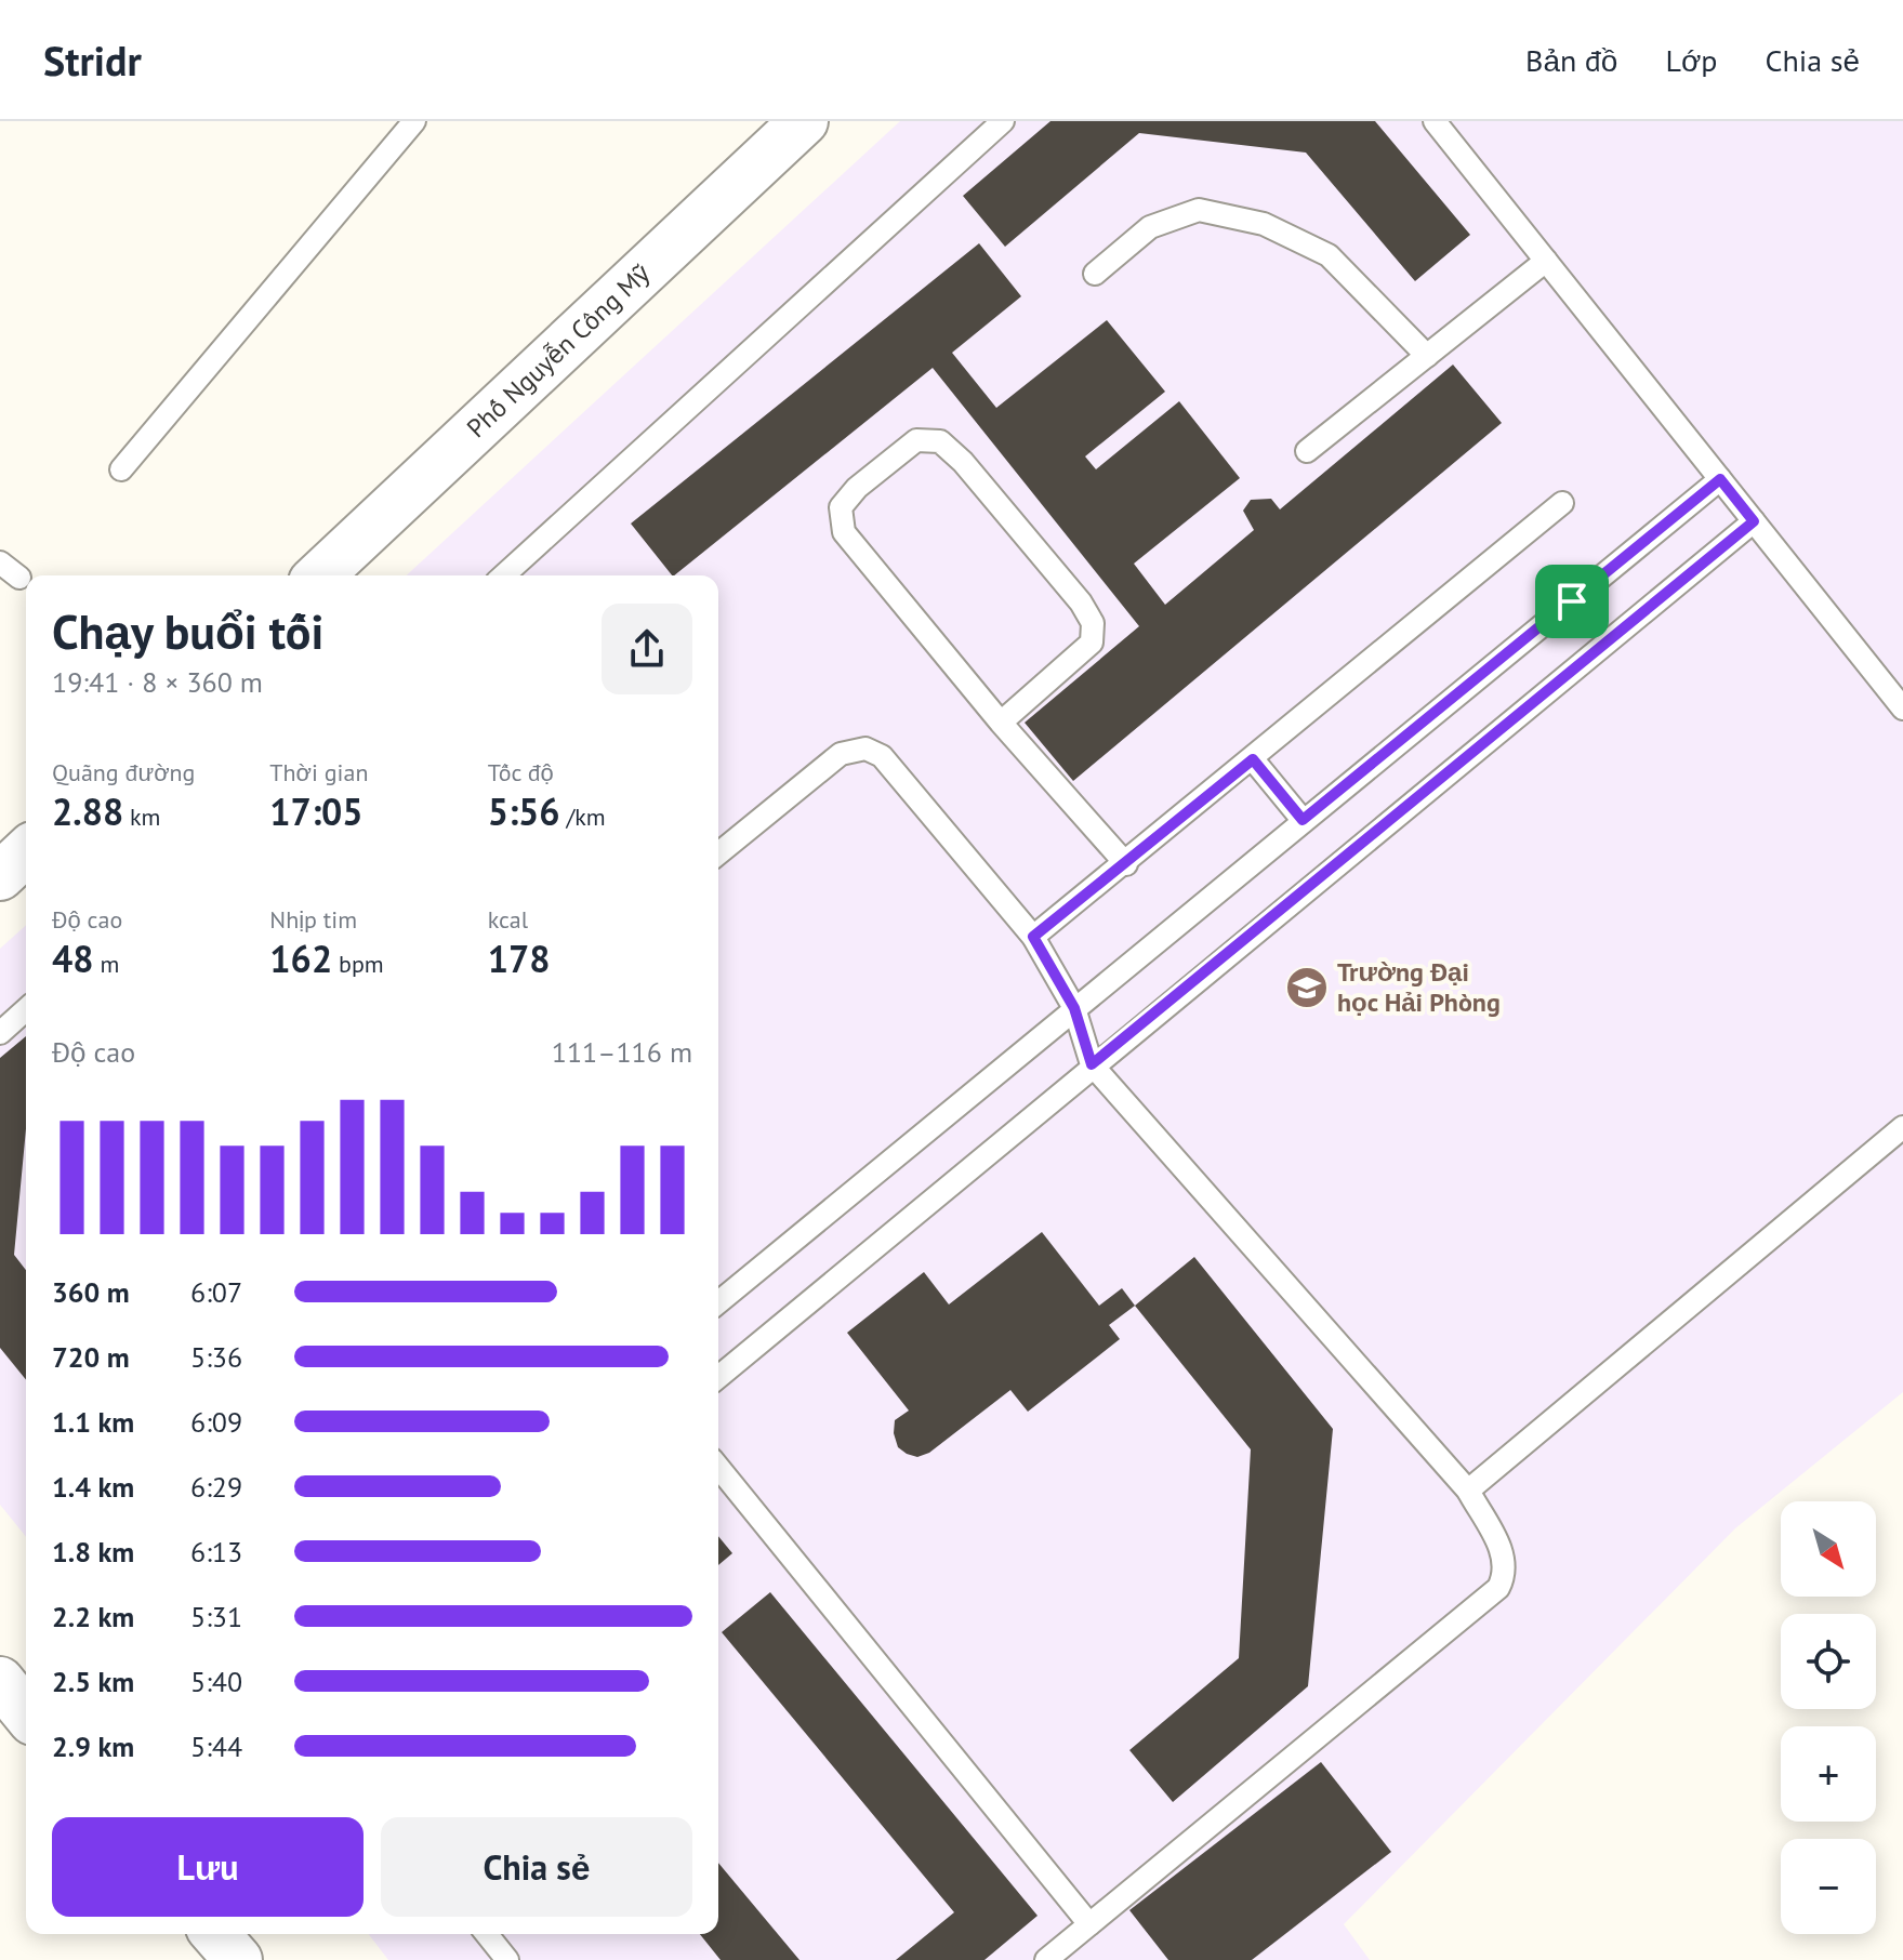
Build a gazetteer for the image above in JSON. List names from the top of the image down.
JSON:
{
  "streets": {
    "street": ["Phố Nguyễn Công Mỹ"]
  },
  "places": {
    "school or university": ["Trường Đại học Hải Phòng"]
  },
  "north": "bottom right",
  "page": {
    "header": "Stridr",
    "nav": ["Bản đồ", "Lớp", "Chia sẻ"],
    "heading": ["Chạy buổi tối", "19:41 · 8 × 360 m"],
    "stats": [
      ["Quãng đường", "2.88 km"],
      ["Thời gian", "17:05"],
      ["Tốc độ", "5:56 /km"],
      ["Độ cao", "48 m"],
      ["Nhịp tim", "162 bpm"],
      ["kcal", "178"]
    ],
    "chart": ["Độ cao", "111–116 m"],
    "list": [
      {
        "name": "360 m",
        "note": "6:07"
      },
      {
        "name": "720 m",
        "note": "5:36"
      },
      {
        "name": "1.1 km",
        "note": "6:09"
      },
      {
        "name": "1.4 km",
        "note": "6:29"
      },
      {
        "name": "1.8 km",
        "note": "6:13"
      },
      {
        "name": "2.2 km",
        "note": "5:31"
      },
      {
        "name": "2.5 km",
        "note": "5:40"
      },
      {
        "name": "2.9 km",
        "note": "5:44"
      }
    ],
    "map_buttons": ["+", "−"],
    "buttons": ["Lưu", "Chia sẻ"]
  }
}
